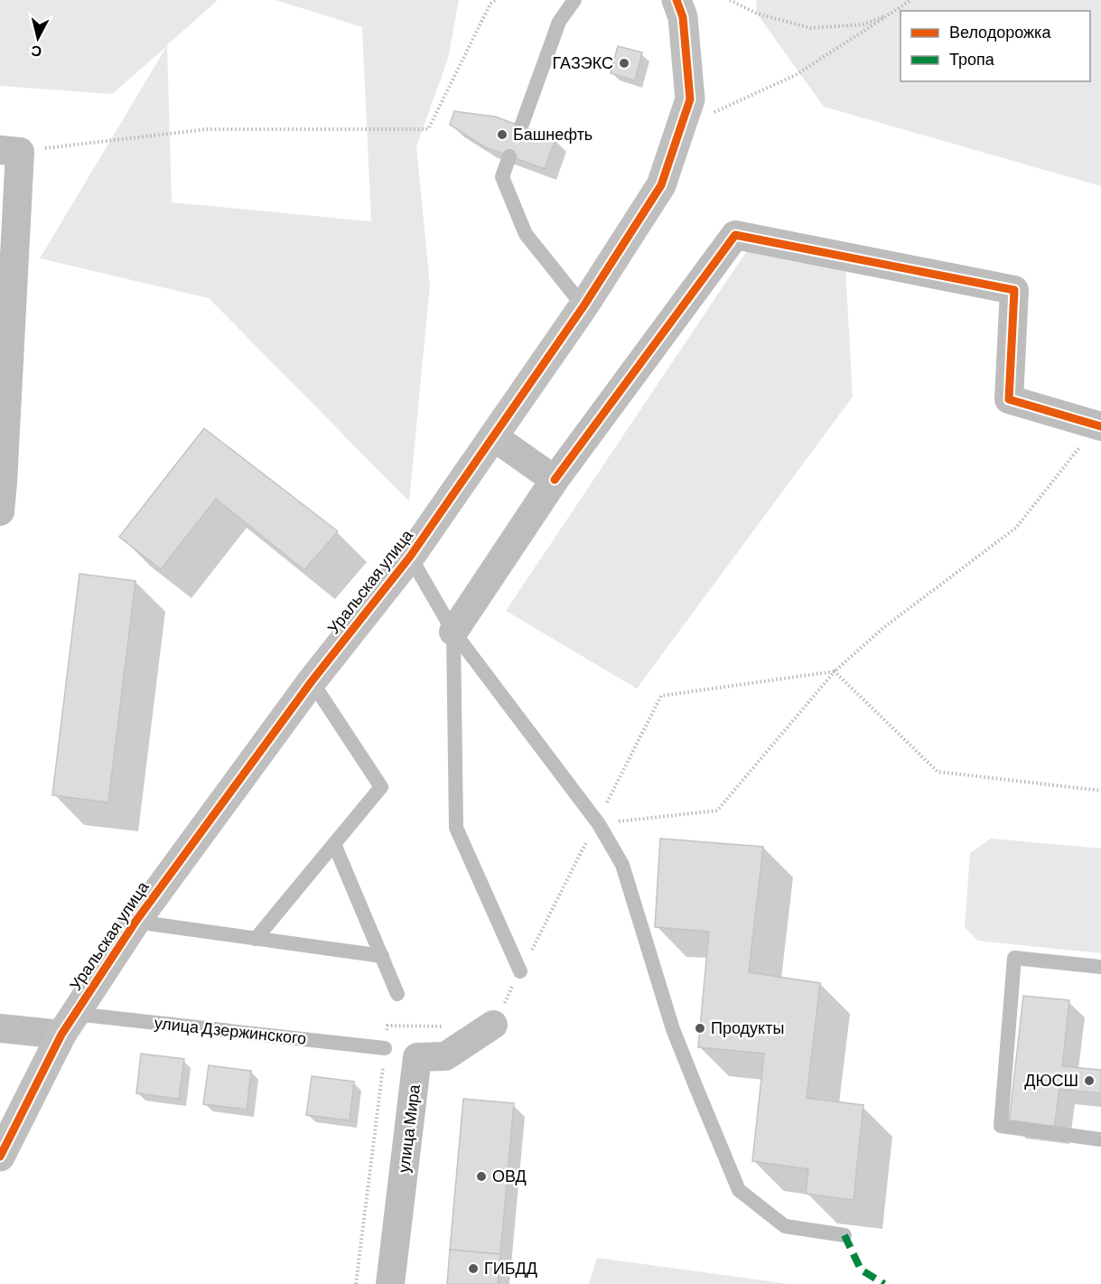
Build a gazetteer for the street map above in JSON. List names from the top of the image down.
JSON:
{
  "streets": {
    "street": ["Уральская улица", "улица Дзержинского", "улица Мира"]
  },
  "crossings": [
    ["Уральская улица", "улица Дзержинского"]
  ],
  "places": [
    "ГАЗЭКС",
    "Башнефть",
    "Продукты",
    "ДЮСШ",
    "ОВД",
    "ГИБДД"
  ],
  "legend": ["Велодорожка", "Тропа"],
  "north": "bottom"
}
